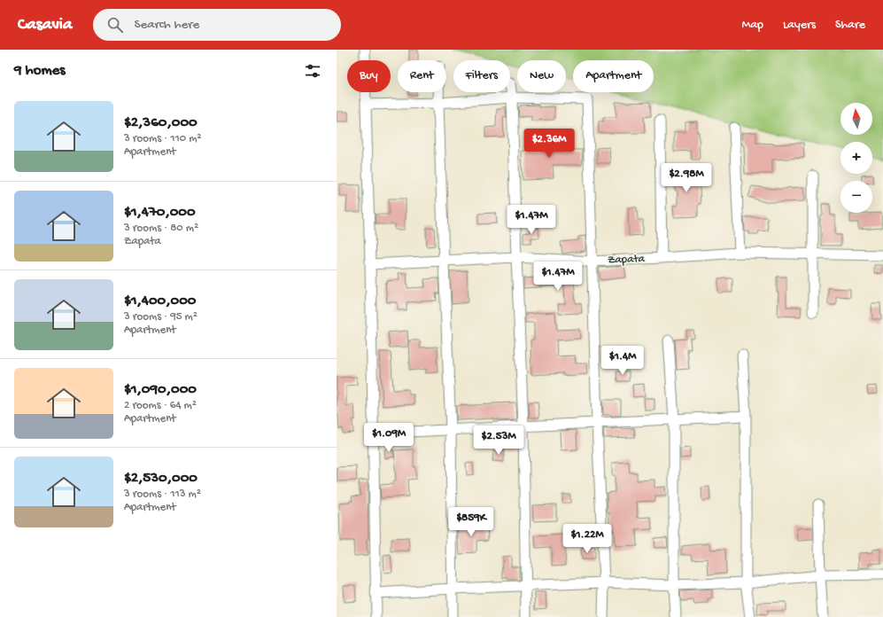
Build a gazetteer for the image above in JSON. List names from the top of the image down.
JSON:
{
  "streets": {
    "street": ["Zapata"]
  },
  "north": "top",
  "page": {
    "header": "Casavia",
    "search": "Search here",
    "nav": ["Map", "Layers", "Share"],
    "heading": "9 homes",
    "chip": [
      "Buy",
      "Rent",
      "Filters",
      "New",
      "Apartment"
    ],
    "list": [
      {
        "name": "$2,360,000",
        "note": "3 rooms · 110 m² · Apartment"
      },
      {
        "name": "$1,470,000",
        "note": "3 rooms · 80 m² · Zapata"
      },
      {
        "name": "$1,400,000",
        "note": "3 rooms · 95 m² · Apartment"
      },
      {
        "name": "$1,090,000",
        "note": "2 rooms · 64 m² · Apartment"
      },
      {
        "name": "$2,530,000",
        "note": "3 rooms · 113 m² · Apartment"
      }
    ],
    "map_buttons": ["+", "−"],
    "price": [
      "$2.36M",
      "$2.98M",
      "$1.47M",
      "$1.47M",
      "$1.4M",
      "$1.09M",
      "$2.53M",
      "$859K",
      "$1.22M"
    ]
  }
}
